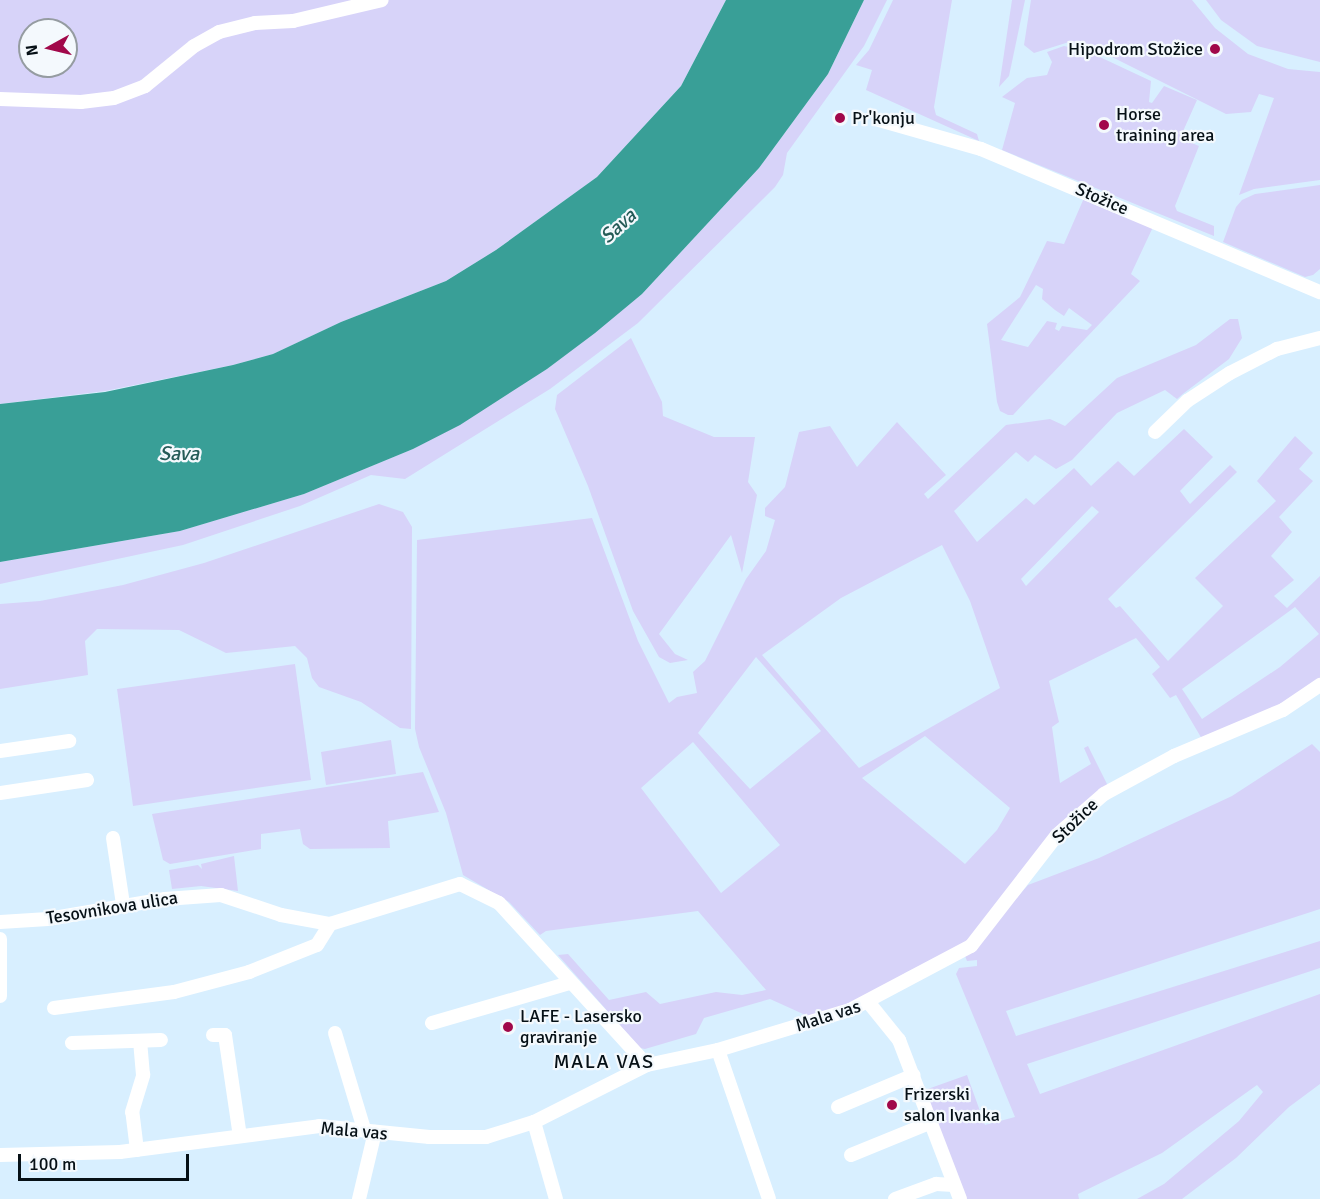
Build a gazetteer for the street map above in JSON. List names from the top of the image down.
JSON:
{
  "streets": {
    "street": ["Stožice", "Tesovnikova ulica", "Mala vas"]
  },
  "crossings": [
    ["Stožice", "Mala vas"],
    ["Tesovnikova ulica", "Mala vas"]
  ],
  "districts": ["MALA VAS"],
  "water": ["Sava"],
  "places": [
    "Hipodrom Stožice",
    "Pr'konju",
    "Horse training area",
    "LAFE - Lasersko graviranje",
    "Frizerski salon Ivanka"
  ],
  "scale_bar": "100 m",
  "north": "left"
}
